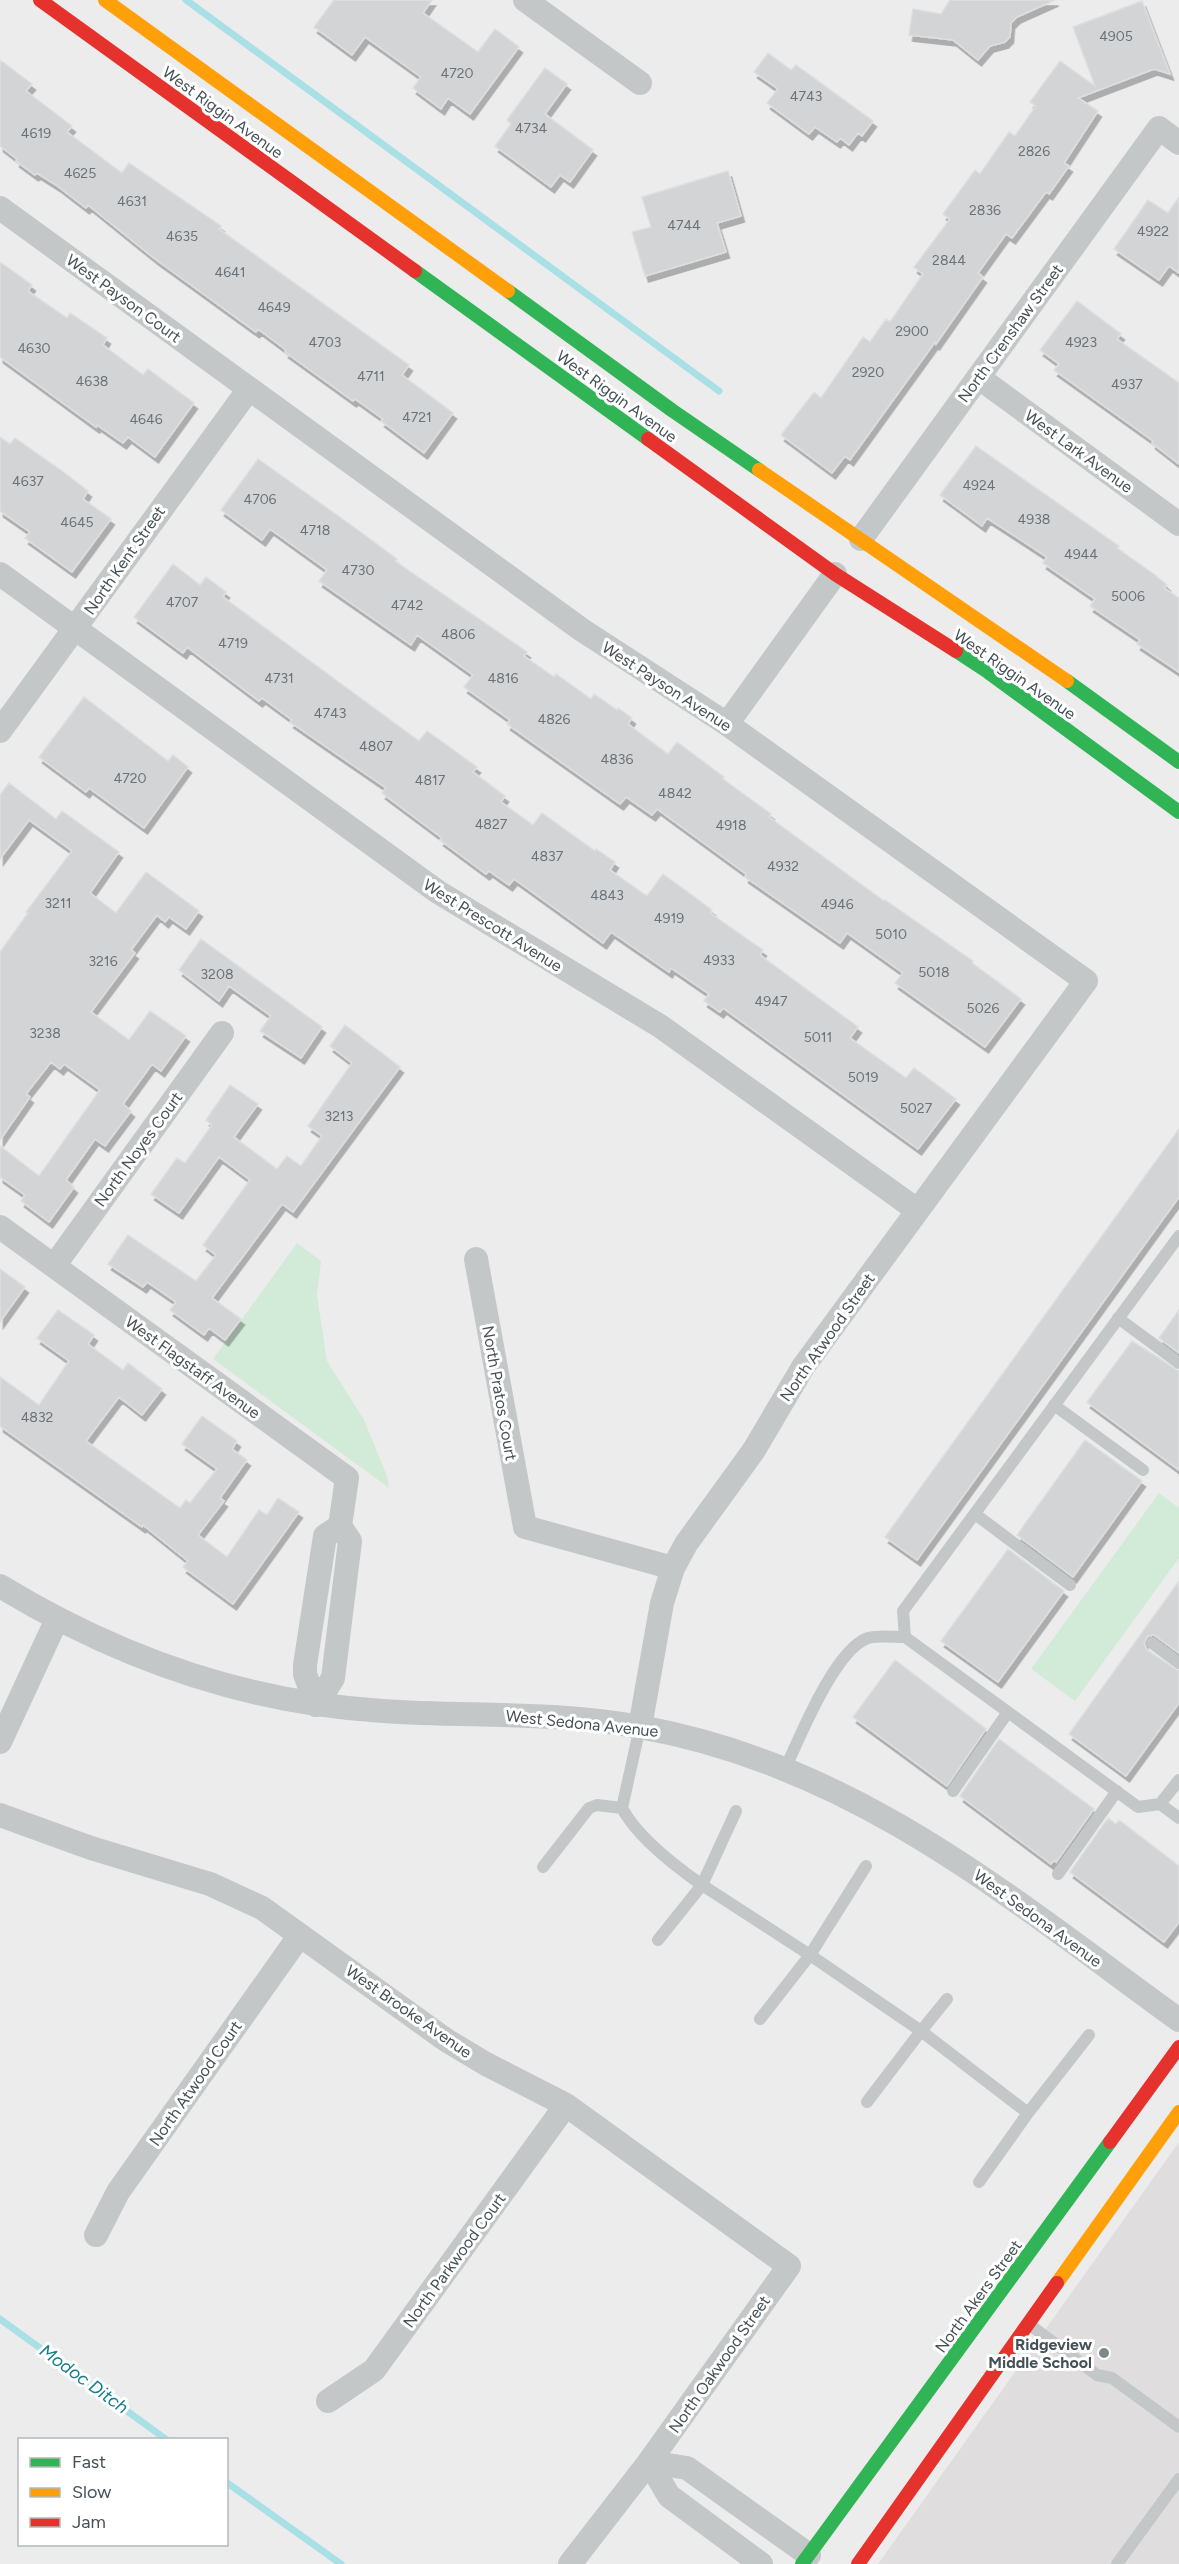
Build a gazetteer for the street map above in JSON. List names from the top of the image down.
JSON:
{
  "streets": {
    "main road": ["West Riggin Avenue", "North Akers Street"],
    "street": [
      "West Payson Court",
      "North Crenshaw Street",
      "West Lark Avenue",
      "North Kent Street",
      "West Payson Avenue",
      "West Prescott Avenue",
      "North Noyes Court",
      "North Atwood Street",
      "West Flagstaff Avenue",
      "North Pratos Court",
      "West Sedona Avenue",
      "West Brooke Avenue",
      "North Atwood Court",
      "North Parkwood Court",
      "North Oakwood Street"
    ]
  },
  "crossings": [
    ["West Riggin Avenue", "North Crenshaw Street"],
    ["West Payson Court", "North Kent Street"],
    ["West Payson Court", "West Payson Avenue"],
    ["North Crenshaw Street", "West Lark Avenue"],
    ["North Kent Street", "West Payson Avenue"],
    ["North Kent Street", "West Prescott Avenue"],
    ["West Payson Avenue", "North Atwood Street"],
    ["West Prescott Avenue", "North Atwood Street"],
    ["North Noyes Court", "West Flagstaff Avenue"],
    ["North Atwood Street", "North Pratos Court"],
    ["North Atwood Street", "West Sedona Avenue"],
    ["West Flagstaff Avenue", "West Sedona Avenue"],
    ["West Brooke Avenue", "North Atwood Court"],
    ["West Brooke Avenue", "North Parkwood Court"],
    ["West Brooke Avenue", "North Oakwood Street"]
  ],
  "water": ["Modoc Ditch"],
  "places": ["Ridgeview Middle School"],
  "house_numbers": [
    "4905",
    "4720",
    "4743",
    "4734",
    "4619",
    "2826",
    "4625",
    "4631",
    "2836",
    "4744",
    "4922",
    "4635",
    "2844",
    "4641",
    "4649",
    "2900",
    "4703",
    "4923",
    "4630",
    "2920",
    "4711",
    "4638",
    "4937",
    "4721",
    "4646",
    "4637",
    "4924",
    "4706",
    "4938",
    "4645",
    "4718",
    "4944",
    "4730",
    "5006",
    "4707",
    "4742",
    "4806",
    "4719",
    "4731",
    "4816",
    "4743",
    "4826",
    "4807",
    "4836",
    "4720",
    "4817",
    "4842",
    "4827",
    "4918",
    "4837",
    "4932",
    "4843",
    "3211",
    "4946",
    "4919",
    "5010",
    "4933",
    "3216",
    "5018",
    "3208",
    "4947",
    "5026",
    "3238",
    "5011",
    "5019",
    "5027",
    "3213",
    "4832"
  ],
  "legend": ["Fast", "Slow", "Jam"]
}
